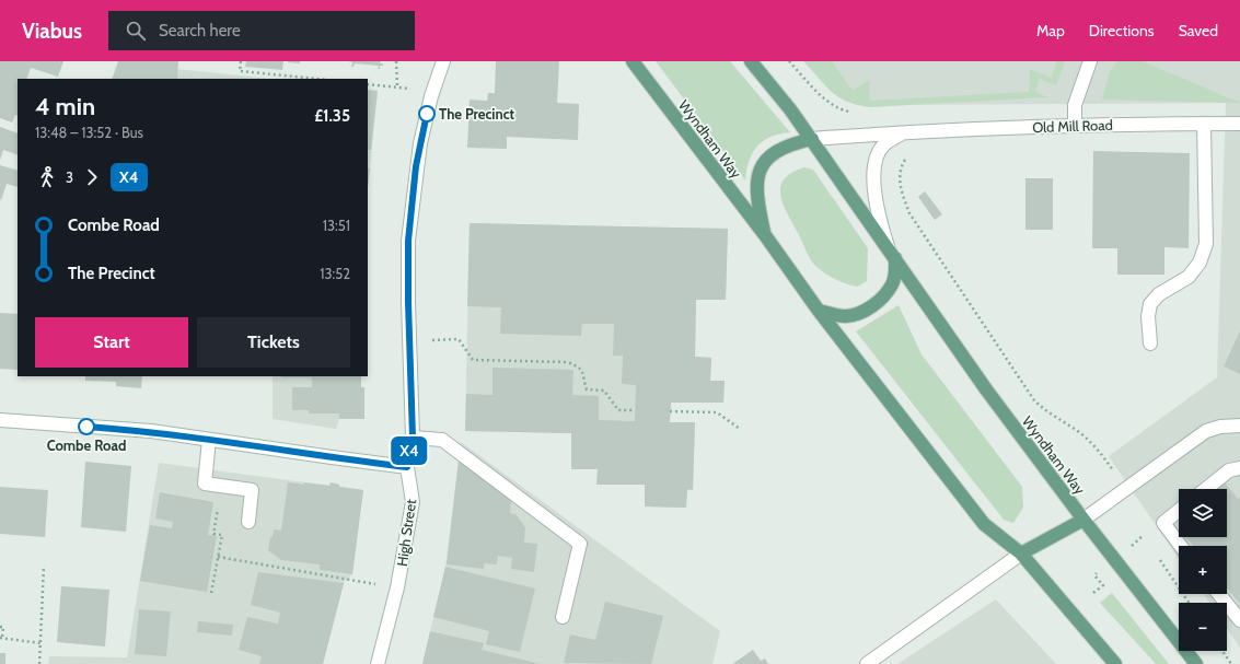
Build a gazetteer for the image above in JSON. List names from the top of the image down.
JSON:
{
  "streets": {
    "main road": ["Wyndham Way"],
    "street": ["Old Mill Road", "High Street"]
  },
  "crossings": [
    ["Old Mill Road", "Wyndham Way"]
  ],
  "places": ["The Precinct", "Combe Road"],
  "lines": ["bus line X4"],
  "page": {
    "header": "Viabus",
    "search": "Search here",
    "nav": ["Map", "Directions", "Saved"],
    "on_map": "X4",
    "heading": ["4 min", "13:48 – 13:52 · Bus", "£1.35"],
    "legs": ["3", "X4"],
    "list": [
      {
        "name": "Combe Road",
        "value": "13:51"
      },
      {
        "name": "The Precinct",
        "value": "13:52"
      }
    ],
    "buttons": ["Start", "Tickets"],
    "map_buttons": ["+", "−"]
  }
}
